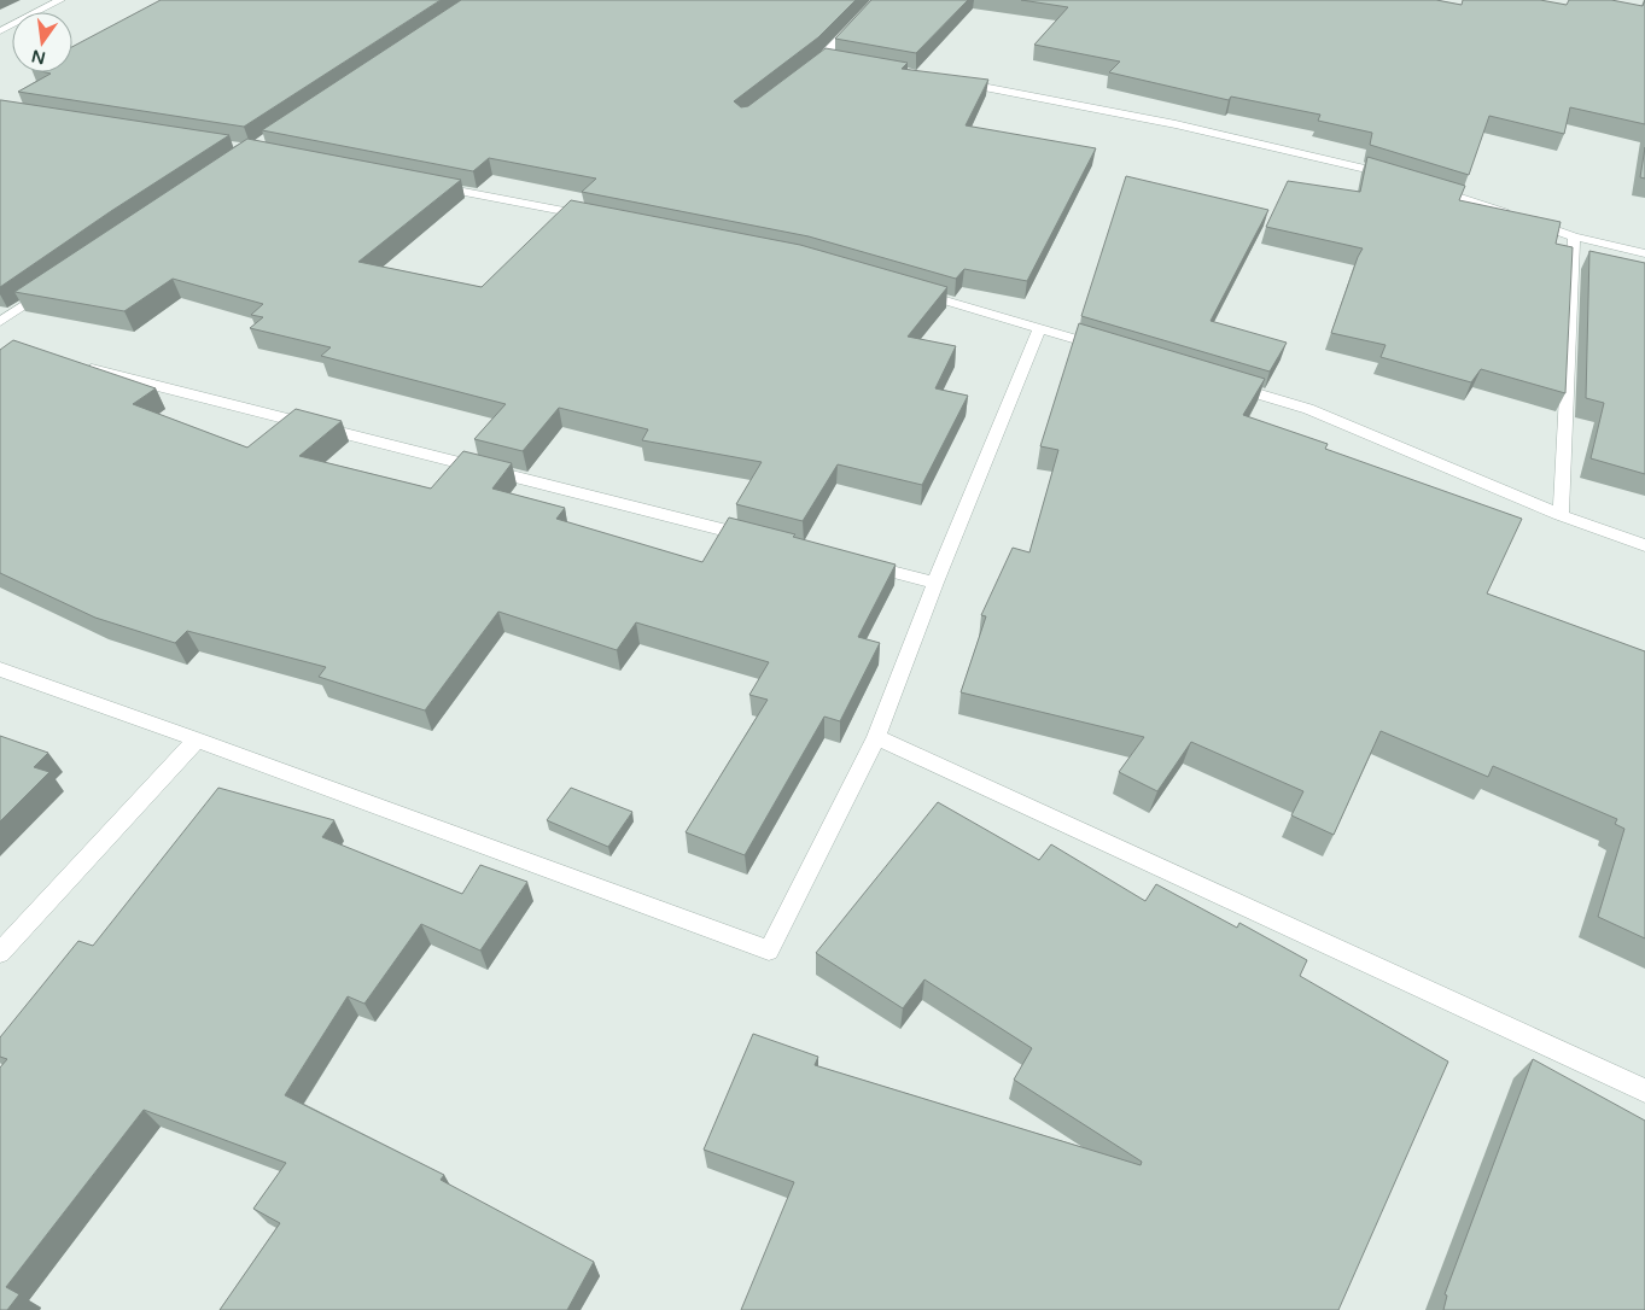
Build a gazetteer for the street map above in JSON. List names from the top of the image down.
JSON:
{
  "north": "bottom"
}
